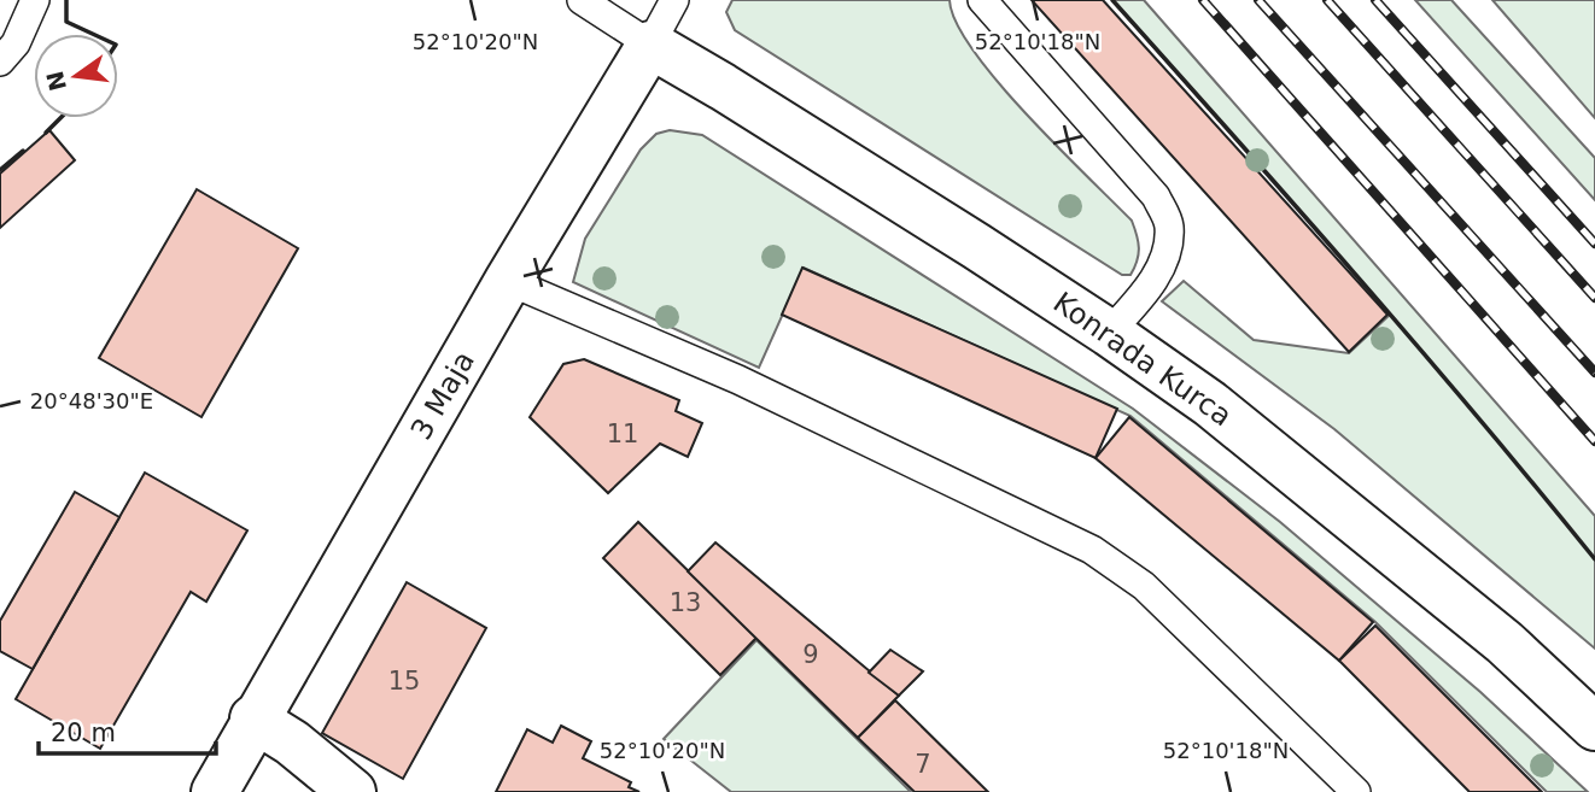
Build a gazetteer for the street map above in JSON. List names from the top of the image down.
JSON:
{
  "streets": {
    "street": ["Konrada Kurca", "3 Maja"]
  },
  "crossings": [
    ["Konrada Kurca", "3 Maja"]
  ],
  "house_numbers": [
    "11",
    "13",
    "9",
    "15",
    "7"
  ],
  "scale_bar": "20 m",
  "north": "left",
  "coordinates": ["52°10'20\"N", "52°10'18\"N", "20°48'30\"E"]
}
